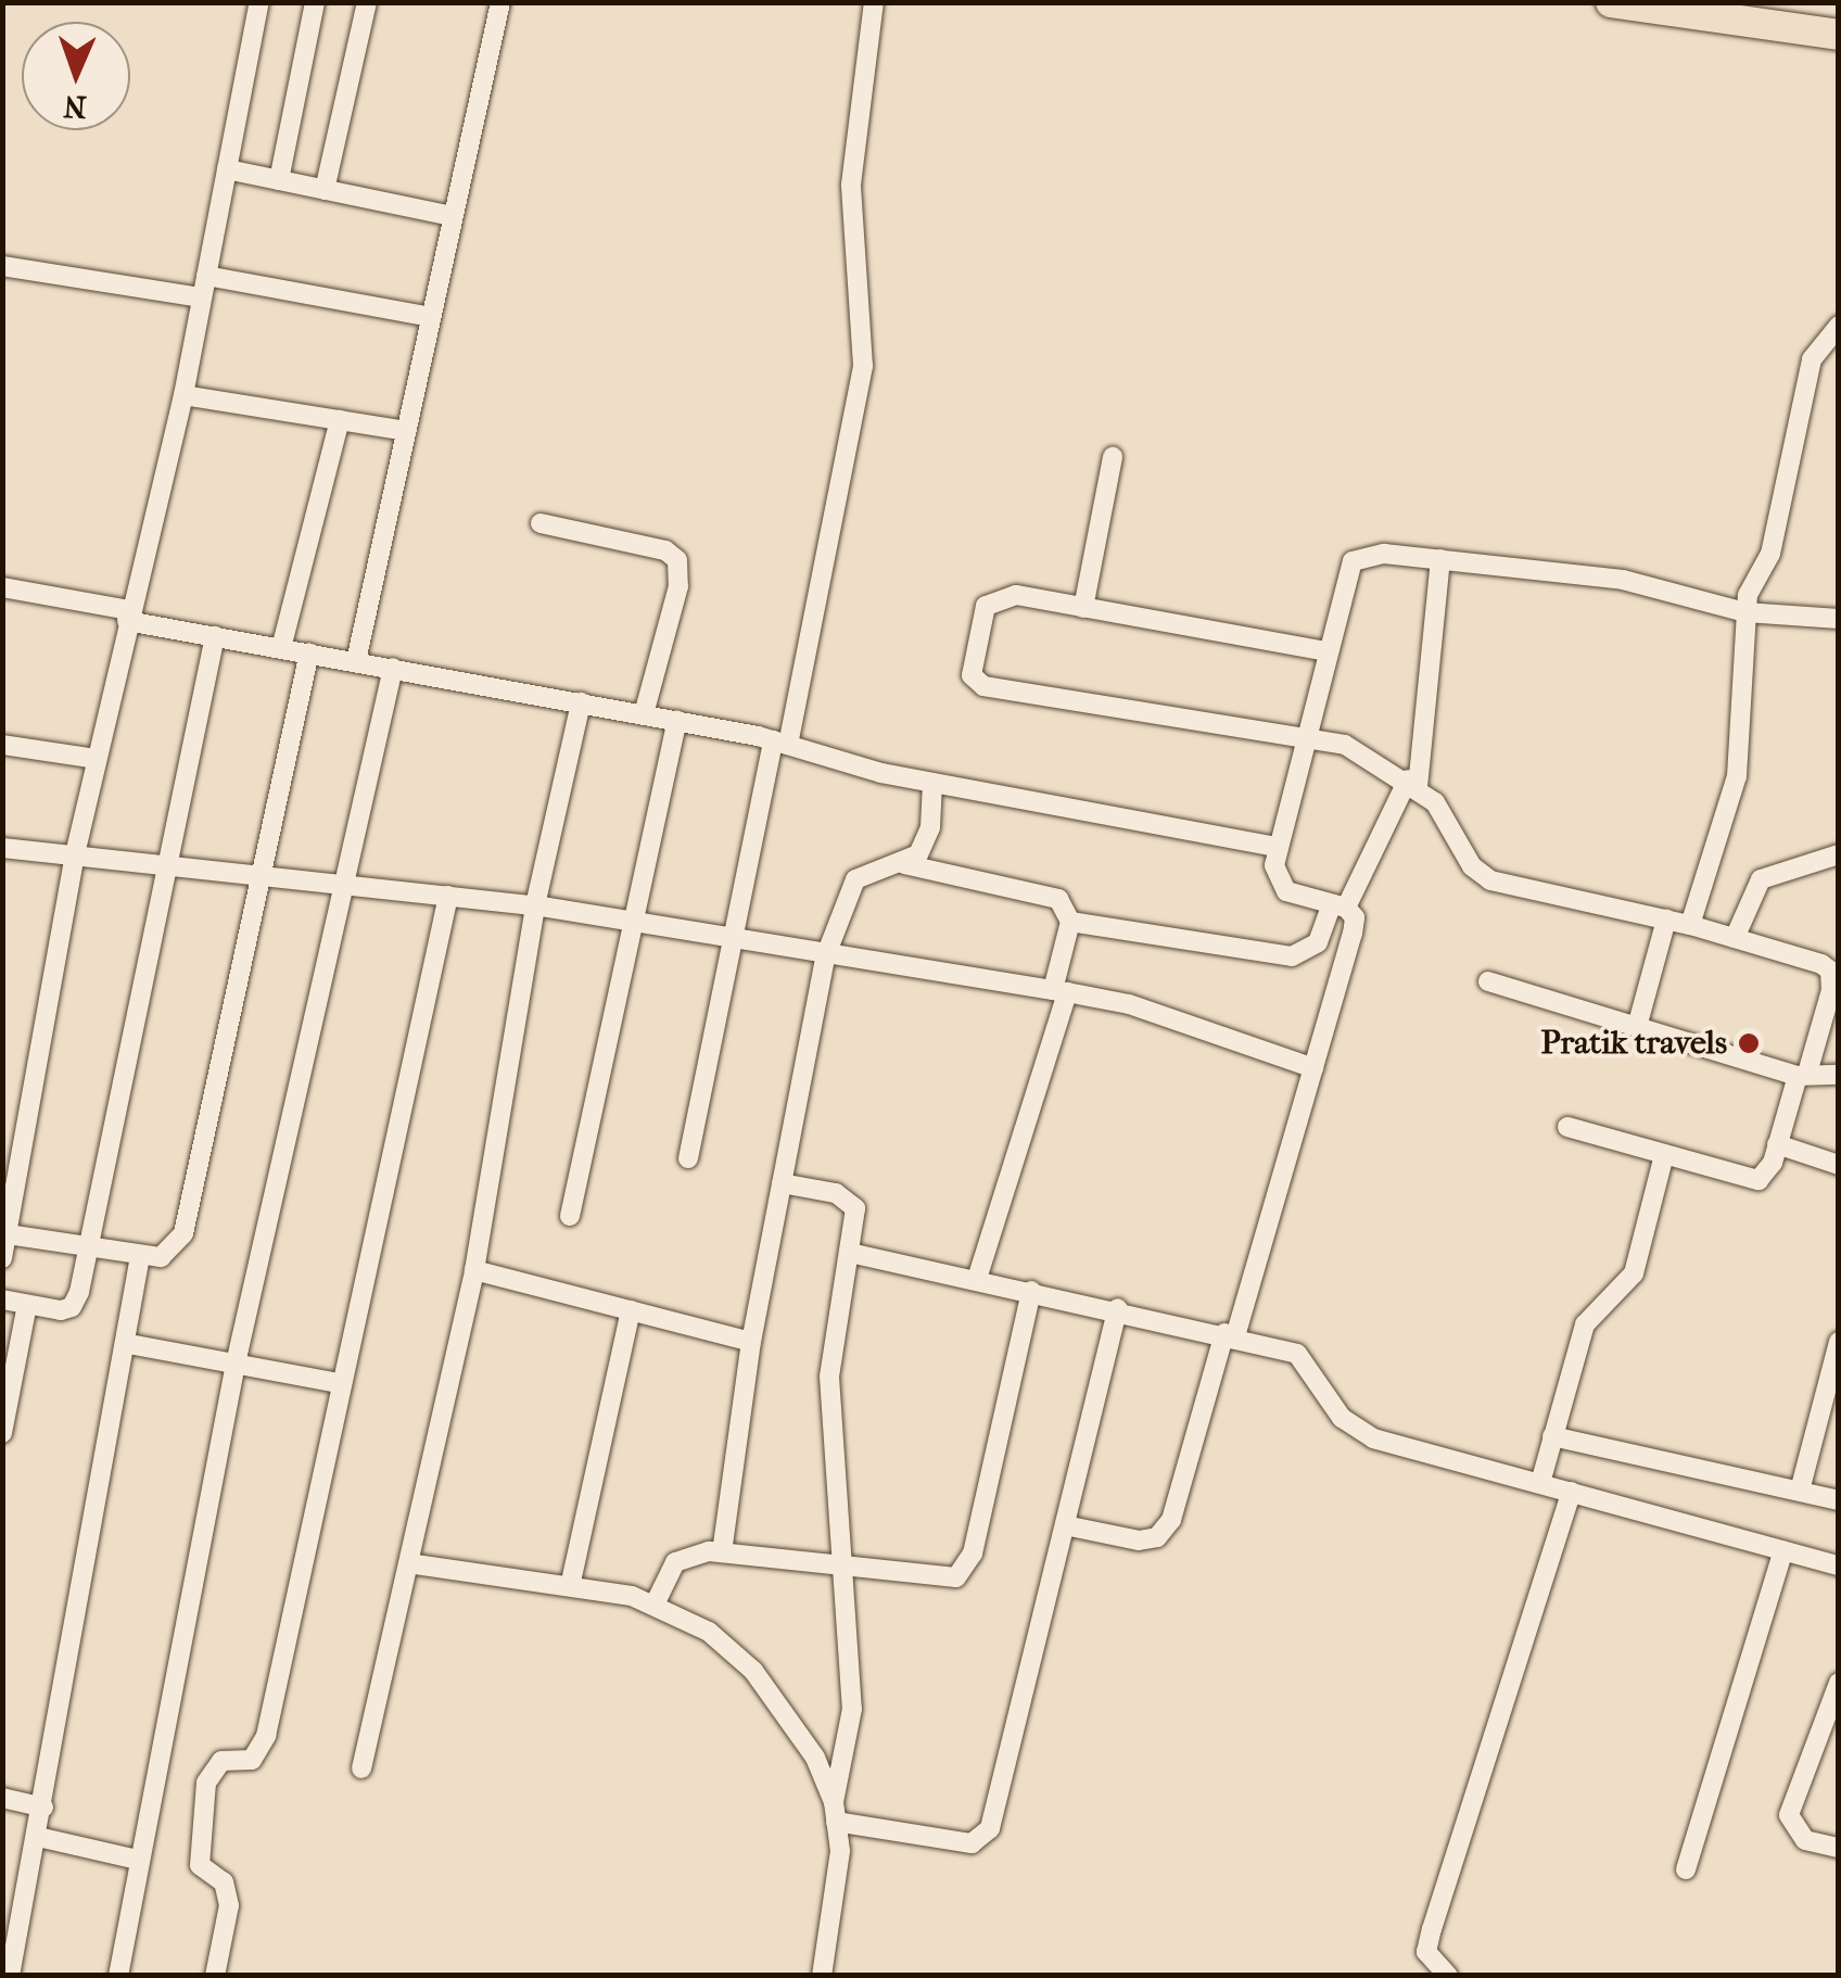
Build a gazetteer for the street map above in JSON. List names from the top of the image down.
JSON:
{
  "places": ["Pratik travels"],
  "north": "bottom"
}
